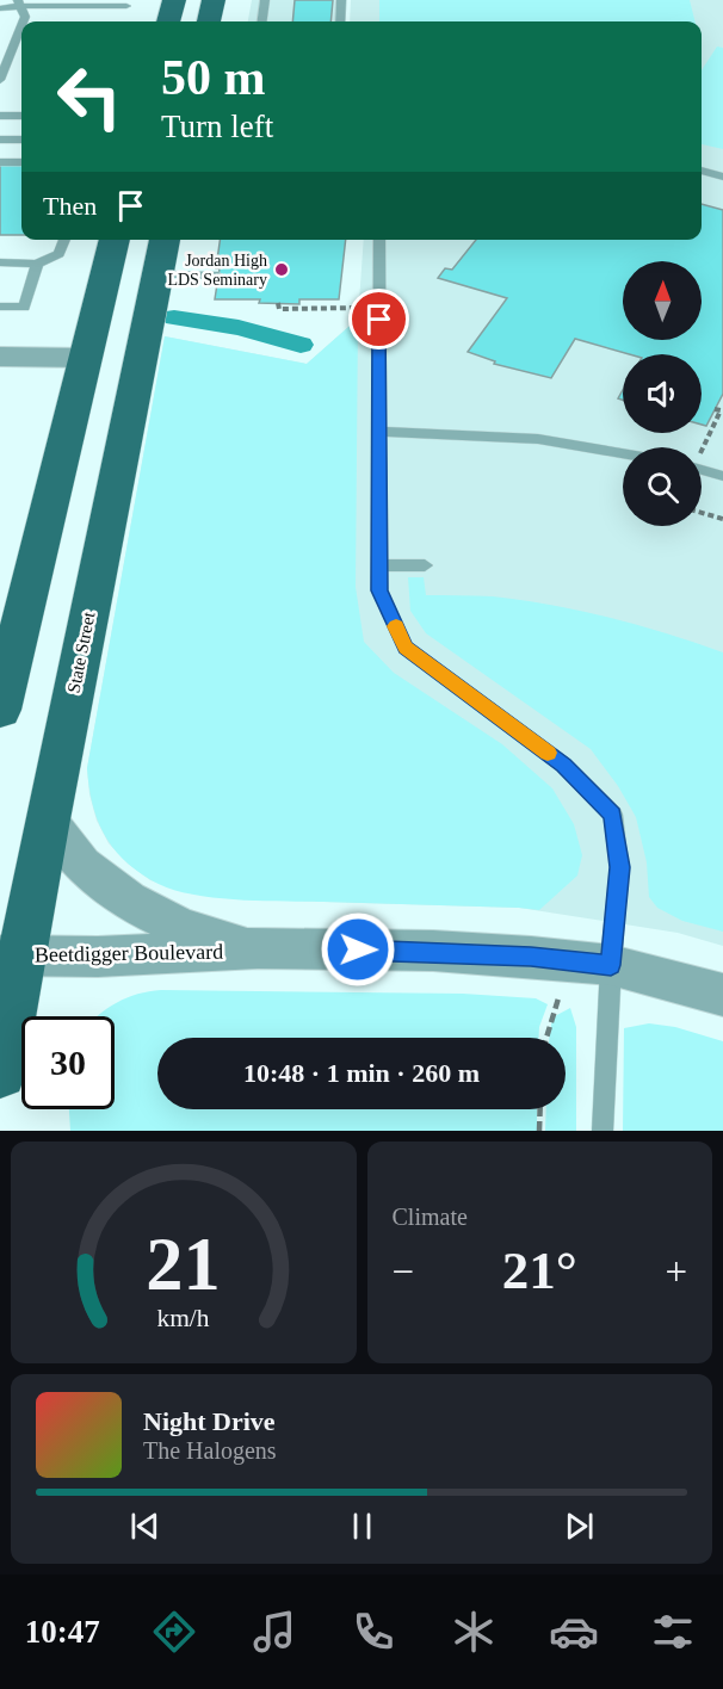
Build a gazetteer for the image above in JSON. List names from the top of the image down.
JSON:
{
  "streets": {
    "main road": ["State Street"],
    "street": ["Beetdigger Boulevard"]
  },
  "crossings": [
    ["State Street", "Beetdigger Boulevard"]
  ],
  "places": ["Jordan High LDS Seminary"],
  "north": "top",
  "page": {
    "turn": ["50 m", "Turn left"],
    "then": "Then",
    "limit": "30",
    "trip": "10:48 · 1 min · 260 m",
    "tile": "Climate",
    "heat": ["−", "21°", "+"],
    "song": ["Night Drive", "The Halogens"],
    "tabs": "10:47",
    "gauge": ["21", "km/h"]
  }
}
